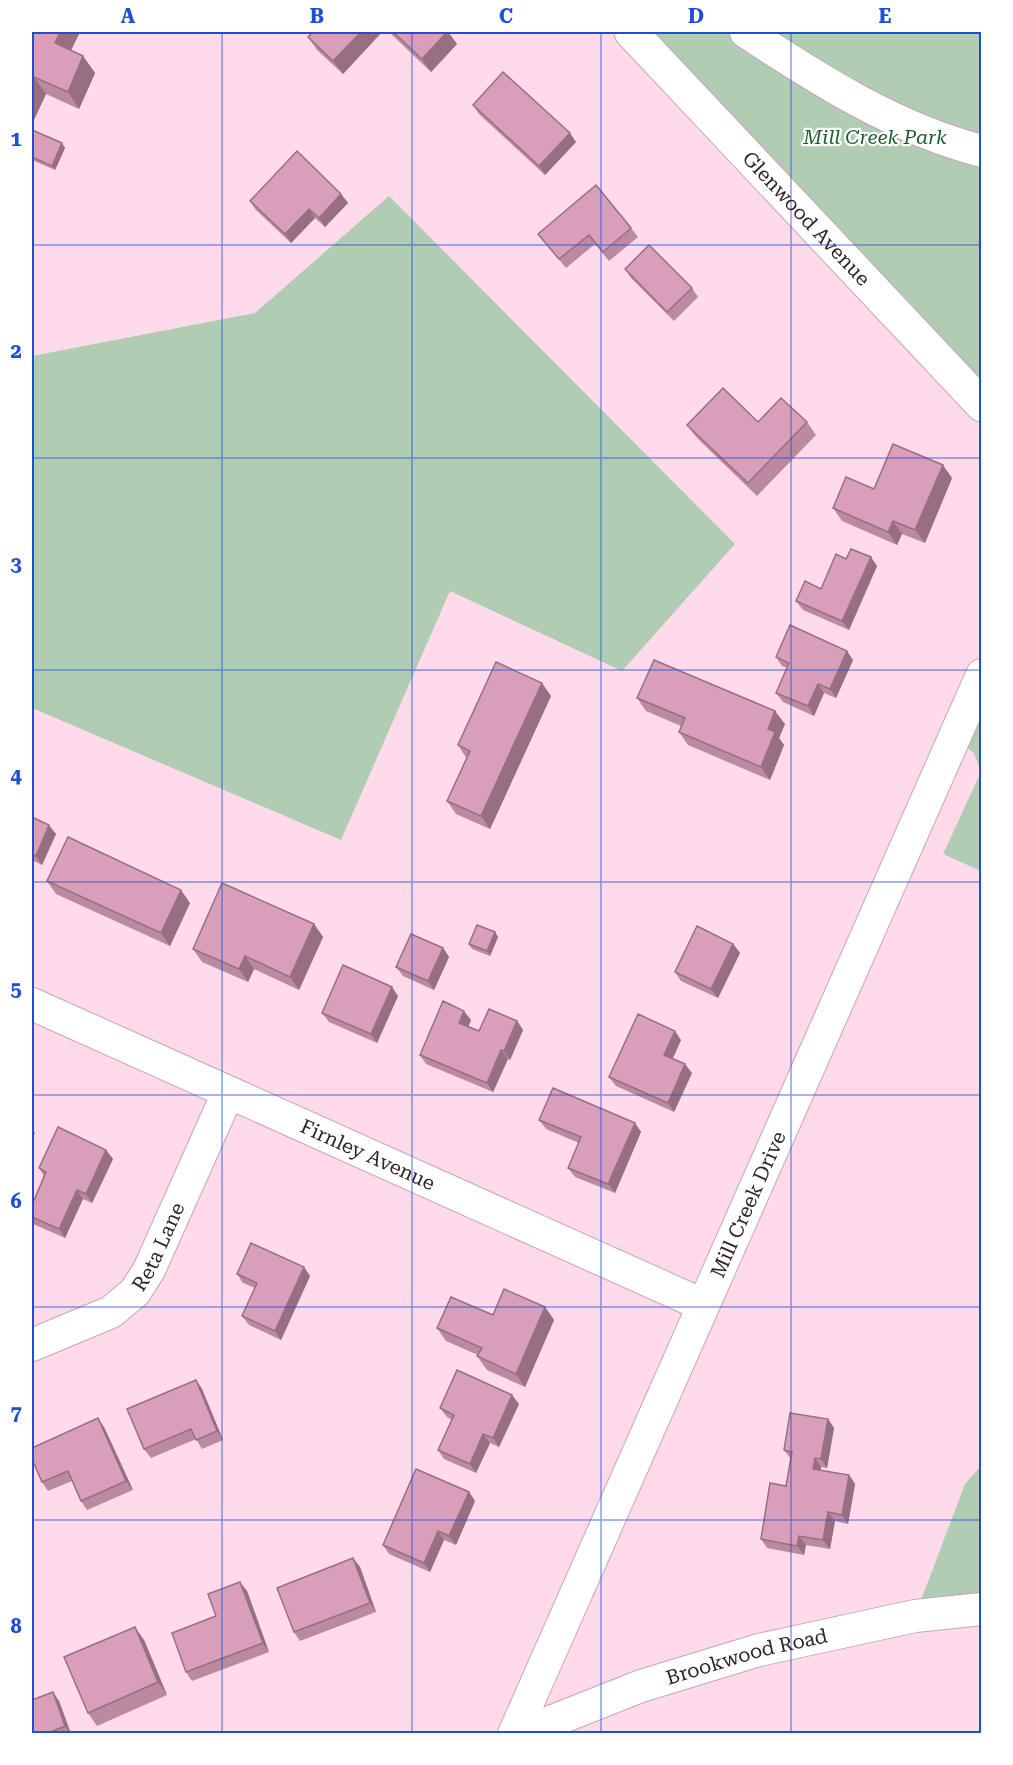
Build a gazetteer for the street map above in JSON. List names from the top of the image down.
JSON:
{
  "streets": {
    "street": [
      "Glenwood Avenue",
      "Firnley Avenue",
      "Mill Creek Drive",
      "Reta Lane",
      "Brookwood Road"
    ]
  },
  "crossings": [
    ["Firnley Avenue", "Mill Creek Drive"],
    ["Firnley Avenue", "Reta Lane"]
  ],
  "parks": ["Mill Creek Park"],
  "grid": {
    "columns": [
      "A",
      "B",
      "C",
      "D",
      "E"
    ],
    "rows": [
      "1",
      "2",
      "3",
      "4",
      "5",
      "6",
      "7",
      "8"
    ]
  }
}
